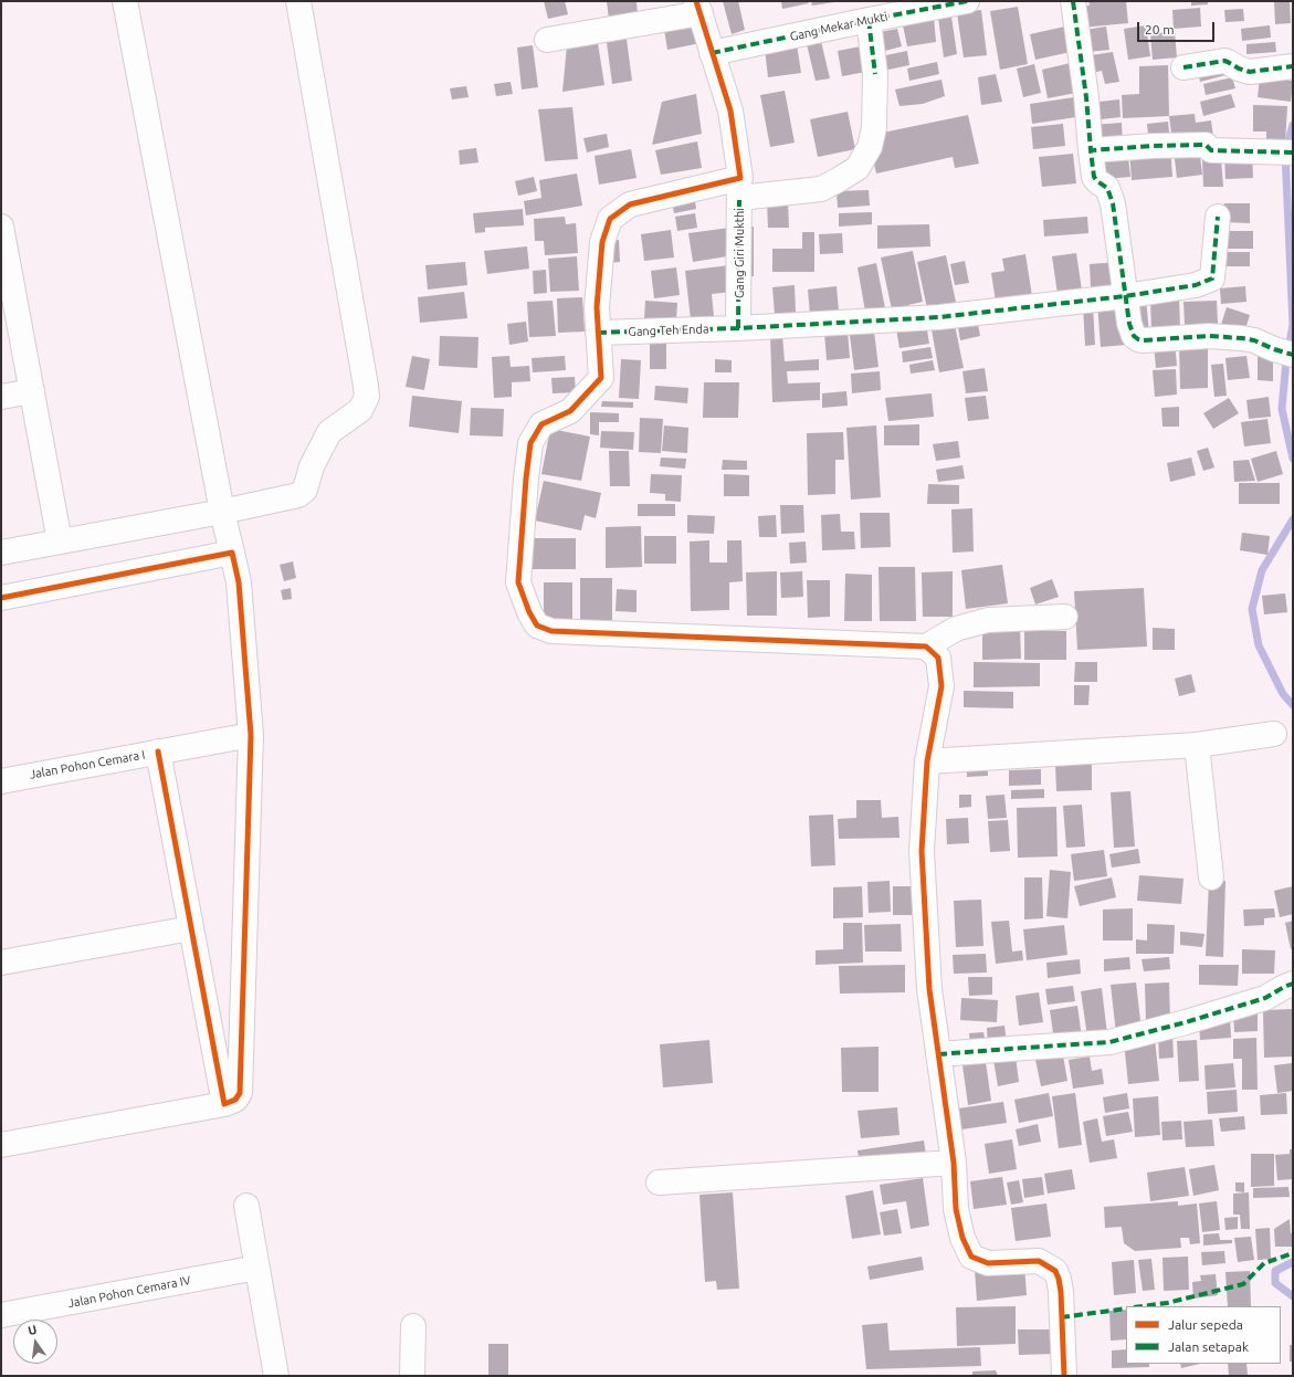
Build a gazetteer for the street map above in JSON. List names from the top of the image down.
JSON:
{
  "streets": {
    "street": [
      "Gang Mekar Mukti",
      "Gang Giri Mukthi",
      "Gang Teh Enda",
      "Jalan Pohon Cemara I",
      "Jalan Pohon Cemara IV"
    ]
  },
  "crossings": [
    ["Gang Mekar Mukti", "Gang Giri Mukthi"],
    ["Gang Giri Mukthi", "Gang Teh Enda"]
  ],
  "legend": ["Jalur sepeda", "Jalan setapak"],
  "scale_bar": "20 m",
  "north": "top"
}
